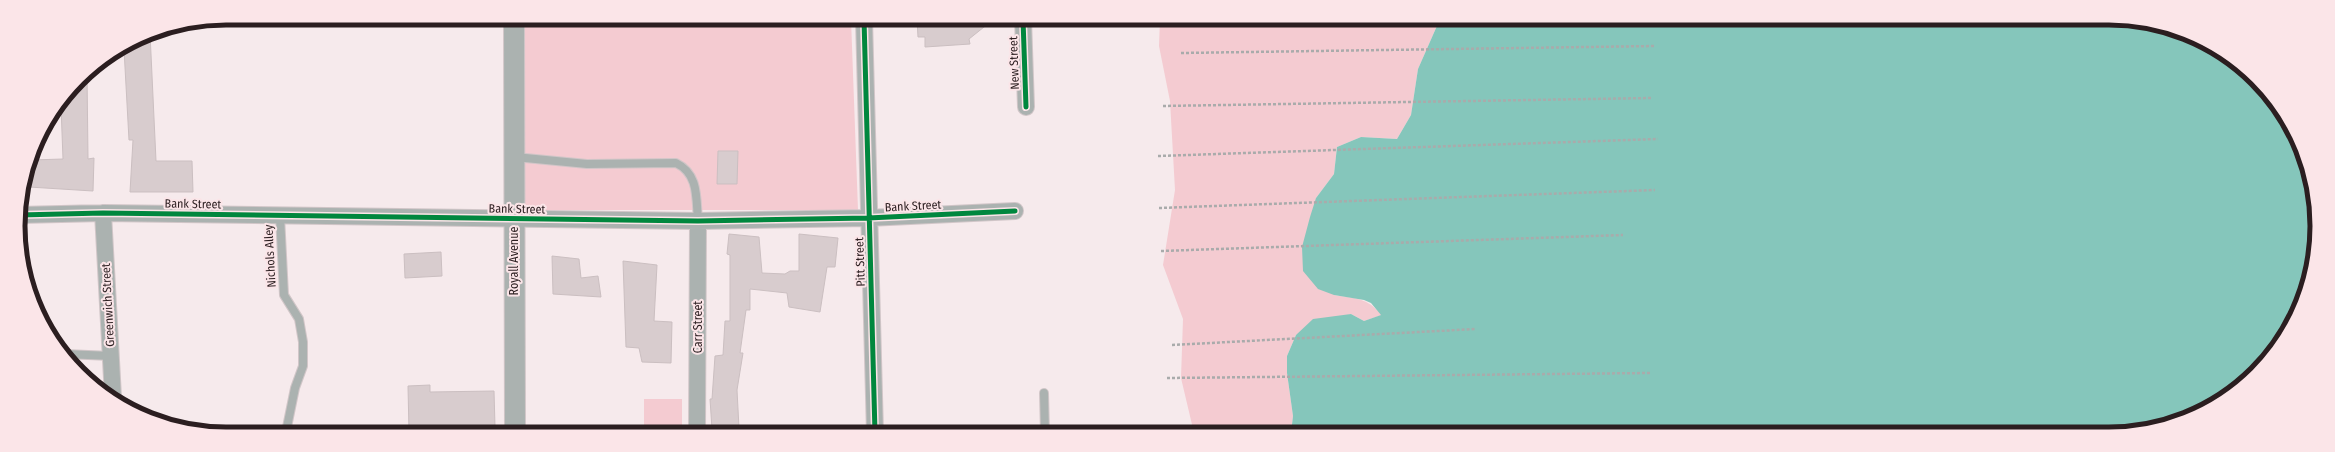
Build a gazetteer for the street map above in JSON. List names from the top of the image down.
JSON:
{
  "streets": {
    "street": [
      "New Street",
      "Bank Street",
      "Royall Avenue",
      "Pitt Street",
      "Greenwich Street",
      "Carr Street"
    ],
    "lane": ["Nichols Alley"]
  },
  "crossings": [
    ["Bank Street", "Nichols Alley"],
    ["Bank Street", "Royall Avenue"],
    ["Bank Street", "Pitt Street"],
    ["Bank Street", "Greenwich Street"],
    ["Bank Street", "Carr Street"]
  ]
}
